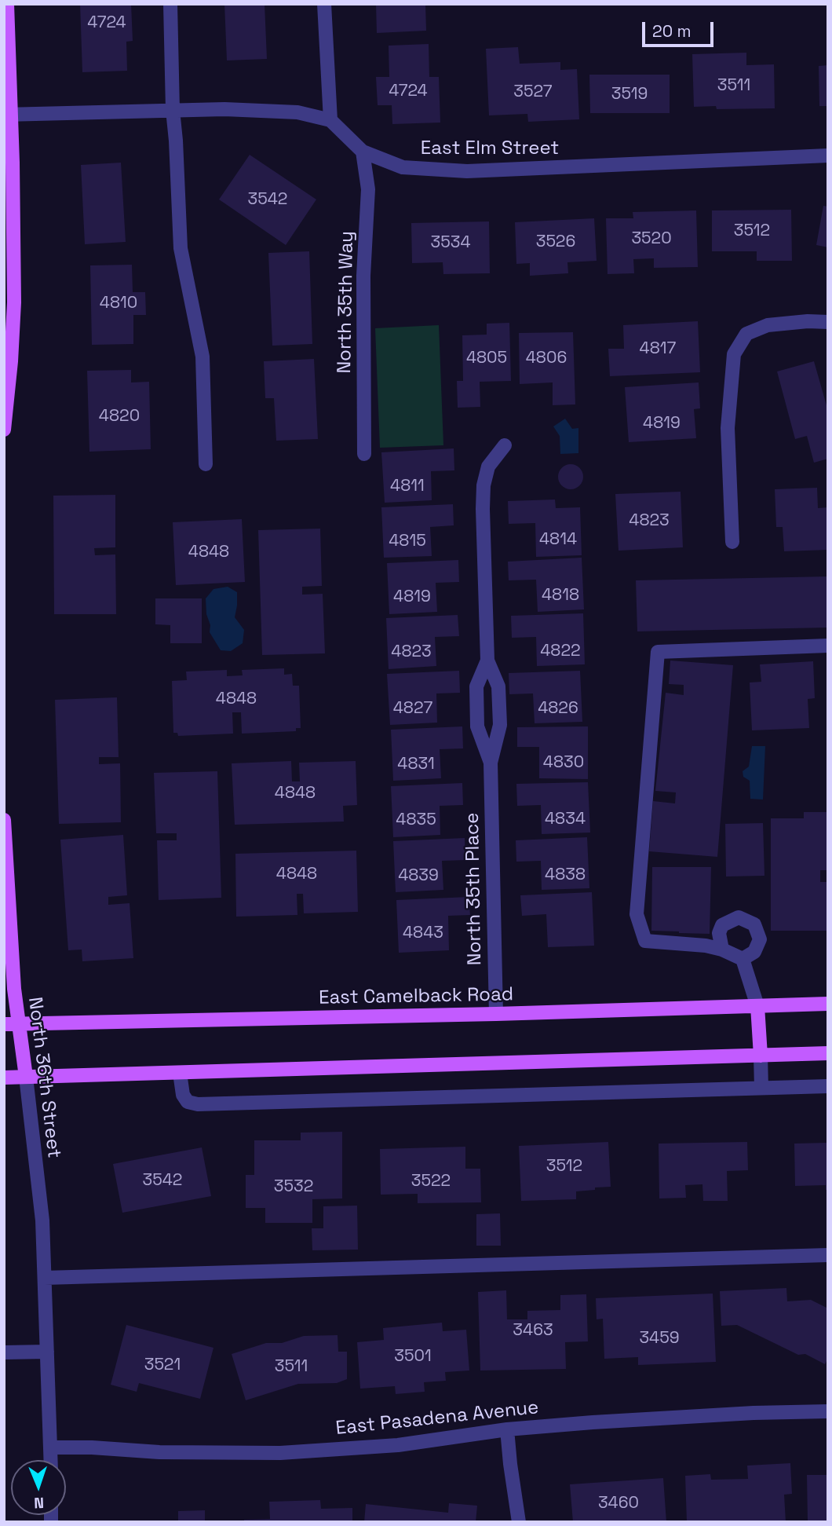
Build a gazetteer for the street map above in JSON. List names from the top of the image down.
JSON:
{
  "streets": {
    "main road": ["East Camelback Road", "North 36th Street"],
    "street": [
      "East Elm Street",
      "North 35th Way",
      "North 35th Place",
      "East Pasadena Avenue"
    ]
  },
  "crossings": [
    ["East Elm Street", "North 35th Way"],
    ["North 35th Place", "East Camelback Road"],
    ["East Camelback Road", "North 36th Street"],
    ["North 36th Street", "East Pasadena Avenue"]
  ],
  "house_numbers": [
    "4724",
    "3511",
    "4724",
    "3527",
    "3519",
    "3542",
    "3512",
    "3520",
    "3526",
    "3534",
    "4810",
    "4817",
    "4805",
    "4806",
    "4820",
    "4819",
    "4811",
    "4823",
    "4814",
    "4815",
    "4848",
    "4818",
    "4819",
    "4822",
    "4823",
    "4848",
    "4827",
    "4826",
    "4830",
    "4831",
    "4848",
    "4834",
    "4835",
    "4848",
    "4838",
    "4839",
    "4843",
    "3512",
    "3542",
    "3522",
    "3532",
    "3463",
    "3459",
    "3501",
    "3521",
    "3511",
    "3460"
  ],
  "scale_bar": "20 m",
  "north": "bottom"
}
